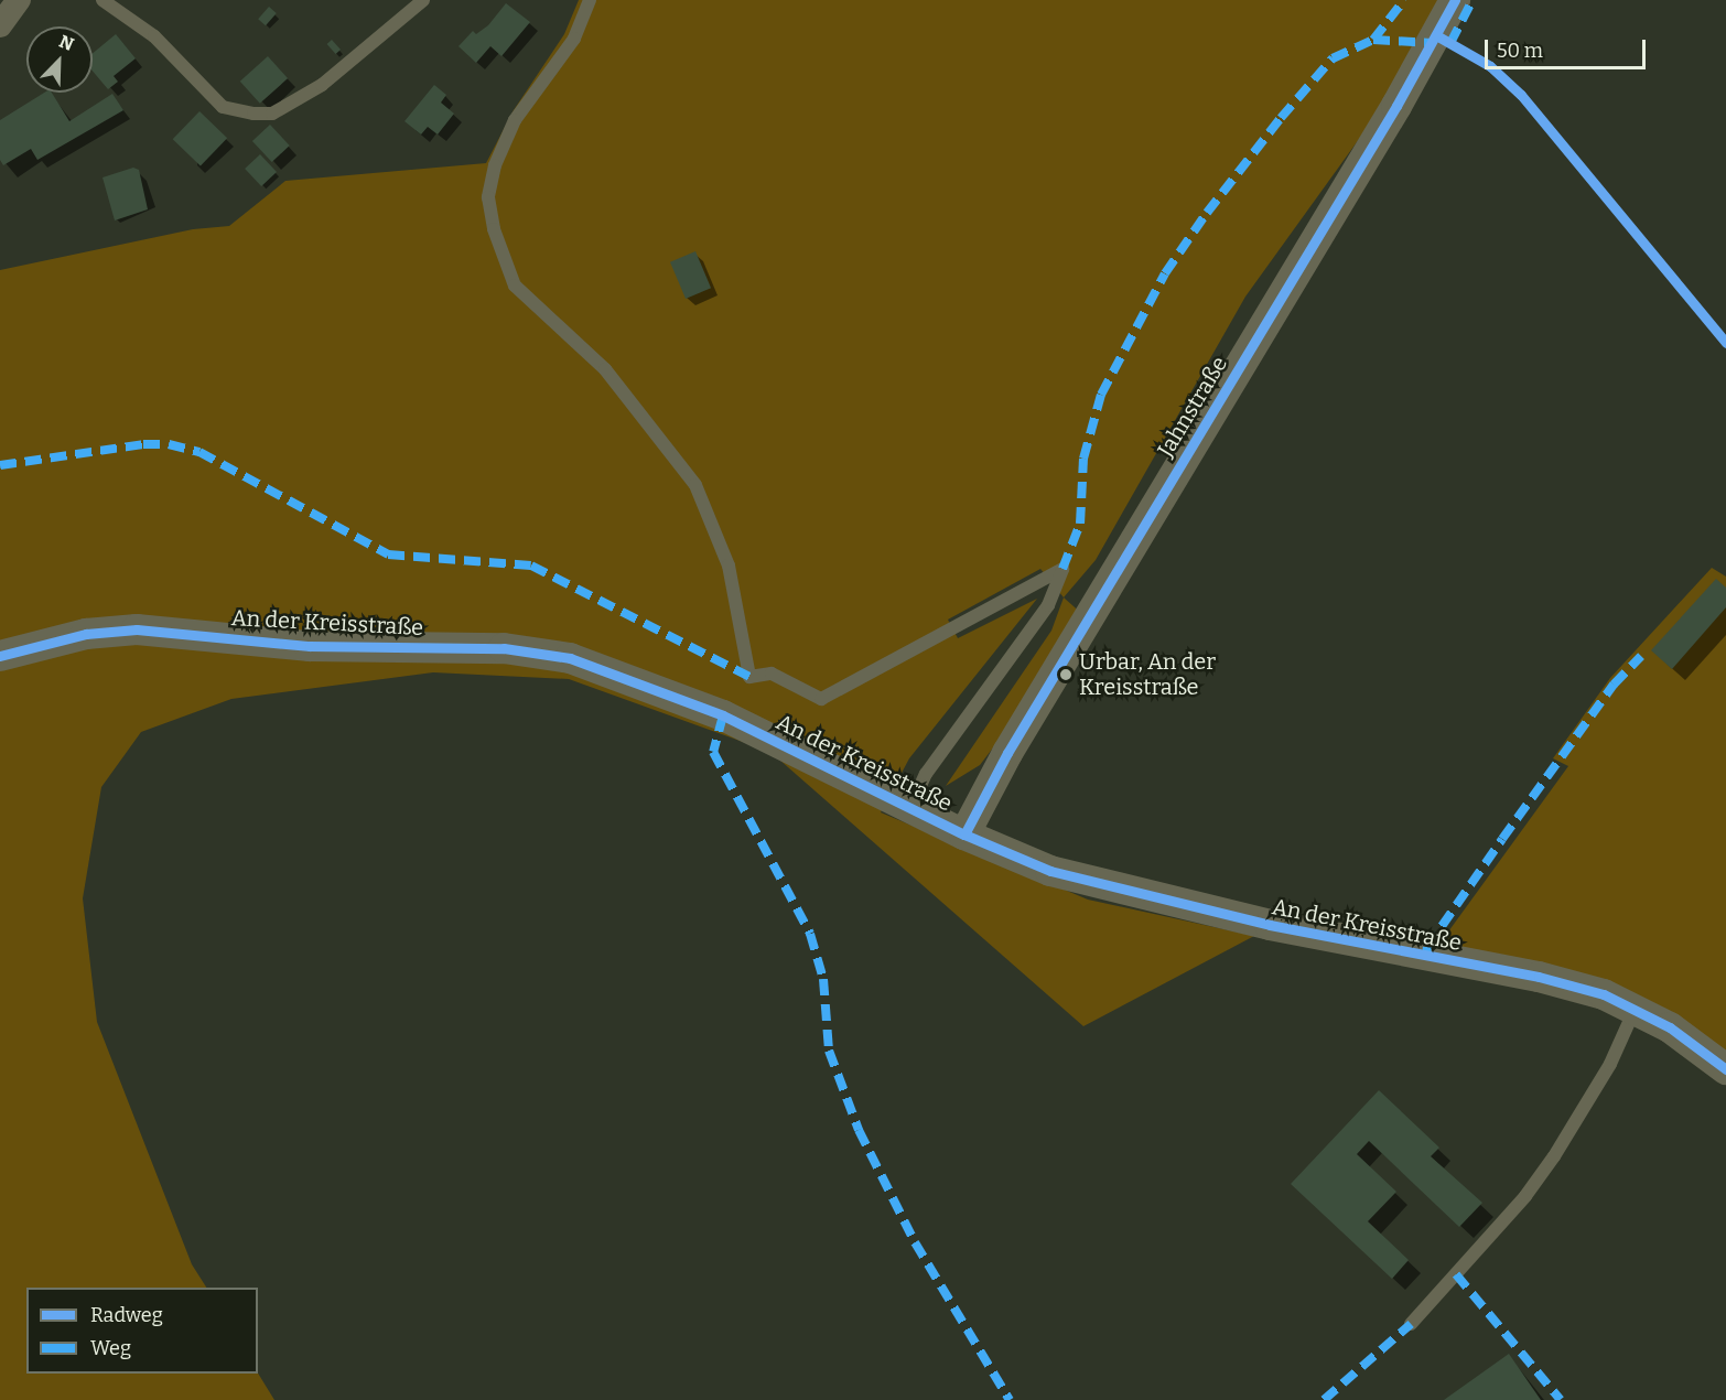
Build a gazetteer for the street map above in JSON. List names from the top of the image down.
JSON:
{
  "streets": {
    "street": ["Jahnstraße", "An der Kreisstraße"]
  },
  "crossings": [
    ["Jahnstraße", "An der Kreisstraße"]
  ],
  "places": ["Urbar, An der Kreisstraße"],
  "legend": ["Radweg", "Weg"],
  "scale_bar": "50 m",
  "north": "top right"
}
